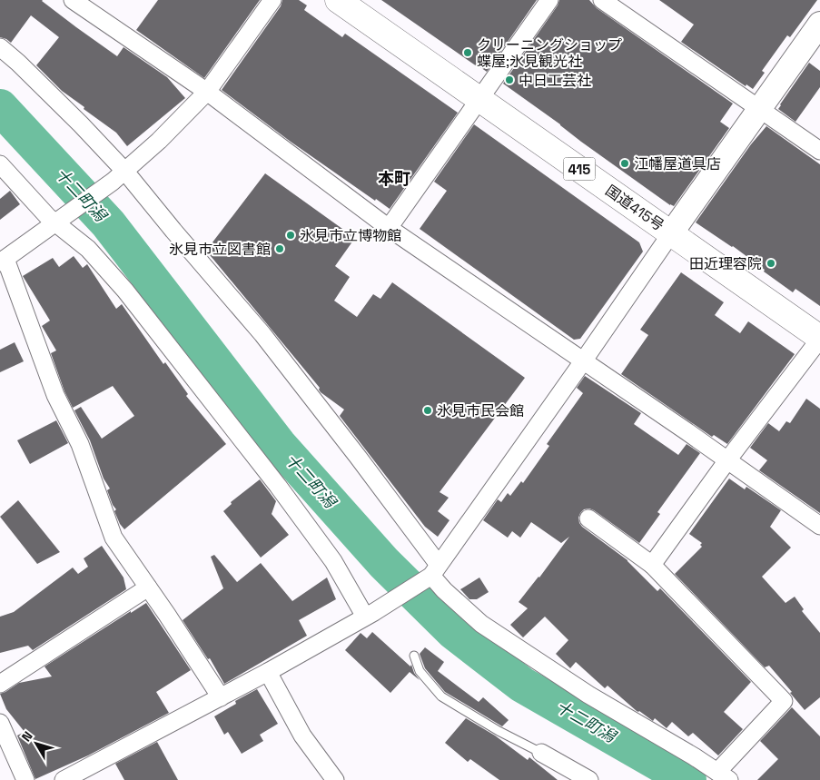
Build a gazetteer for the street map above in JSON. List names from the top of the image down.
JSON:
{
  "streets": {
    "highway": ["415", "国道415号"]
  },
  "districts": ["本町"],
  "water": ["十二町潟"],
  "places": [
    "クリーニングショップ 蝶屋;氷見観光社",
    "中日工芸社",
    "江幡屋道具店",
    "氷見市立博物館",
    "氷見市立図書館",
    "田近理容院",
    "氷見市民会館"
  ],
  "north": "top left"
}
